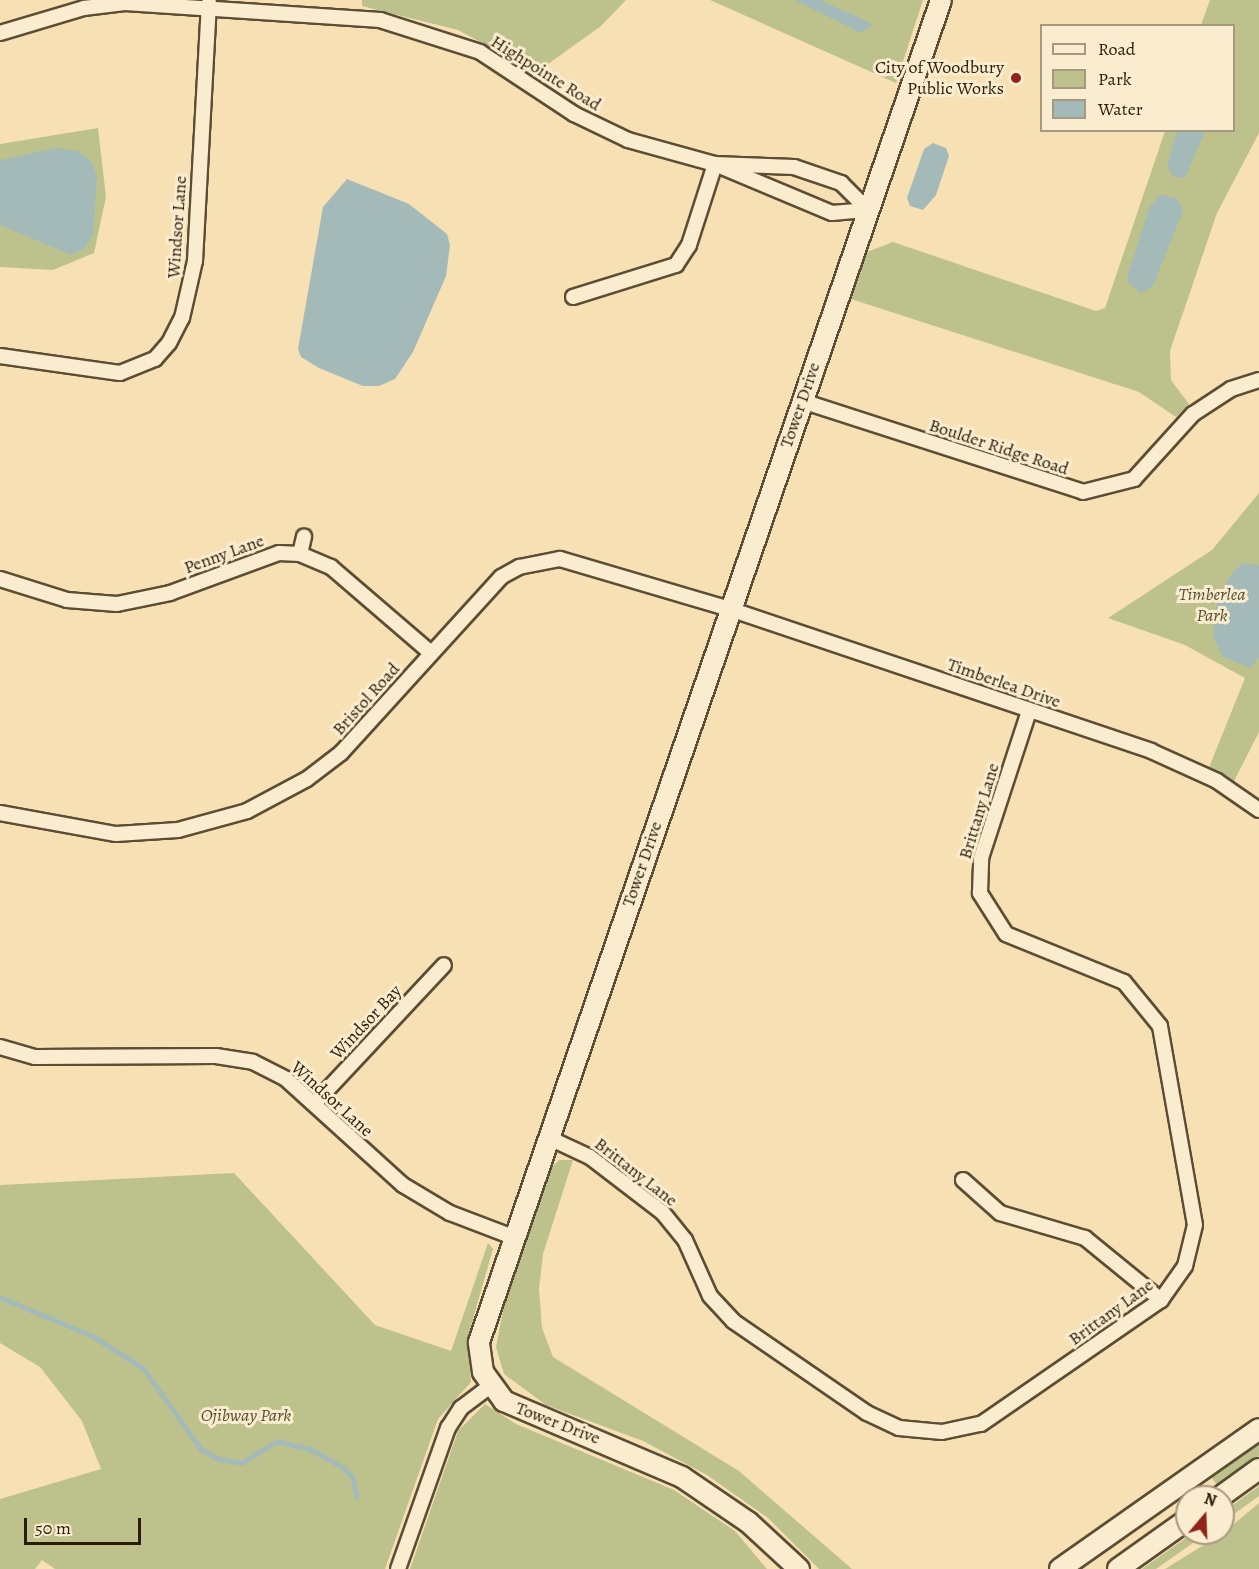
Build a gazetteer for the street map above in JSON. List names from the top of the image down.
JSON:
{
  "streets": {
    "street": [
      "Highpointe Road",
      "Windsor Lane",
      "Tower Drive",
      "Boulder Ridge Road",
      "Penny Lane",
      "Timberlea Drive",
      "Bristol Road",
      "Brittany Lane",
      "Windsor Bay"
    ]
  },
  "crossings": [
    ["Highpointe Road", "Windsor Lane"],
    ["Highpointe Road", "Tower Drive"],
    ["Windsor Lane", "Tower Drive"],
    ["Windsor Lane", "Windsor Bay"],
    ["Tower Drive", "Boulder Ridge Road"],
    ["Tower Drive", "Timberlea Drive"],
    ["Tower Drive", "Bristol Road"],
    ["Tower Drive", "Brittany Lane"],
    ["Penny Lane", "Bristol Road"],
    ["Timberlea Drive", "Bristol Road"],
    ["Timberlea Drive", "Brittany Lane"]
  ],
  "parks": ["Timberlea Park", "Ojibway Park"],
  "places": ["City of Woodbury Public Works"],
  "legend": ["Road", "Park", "Water"],
  "scale_bar": "50 m",
  "north": "top"
}
